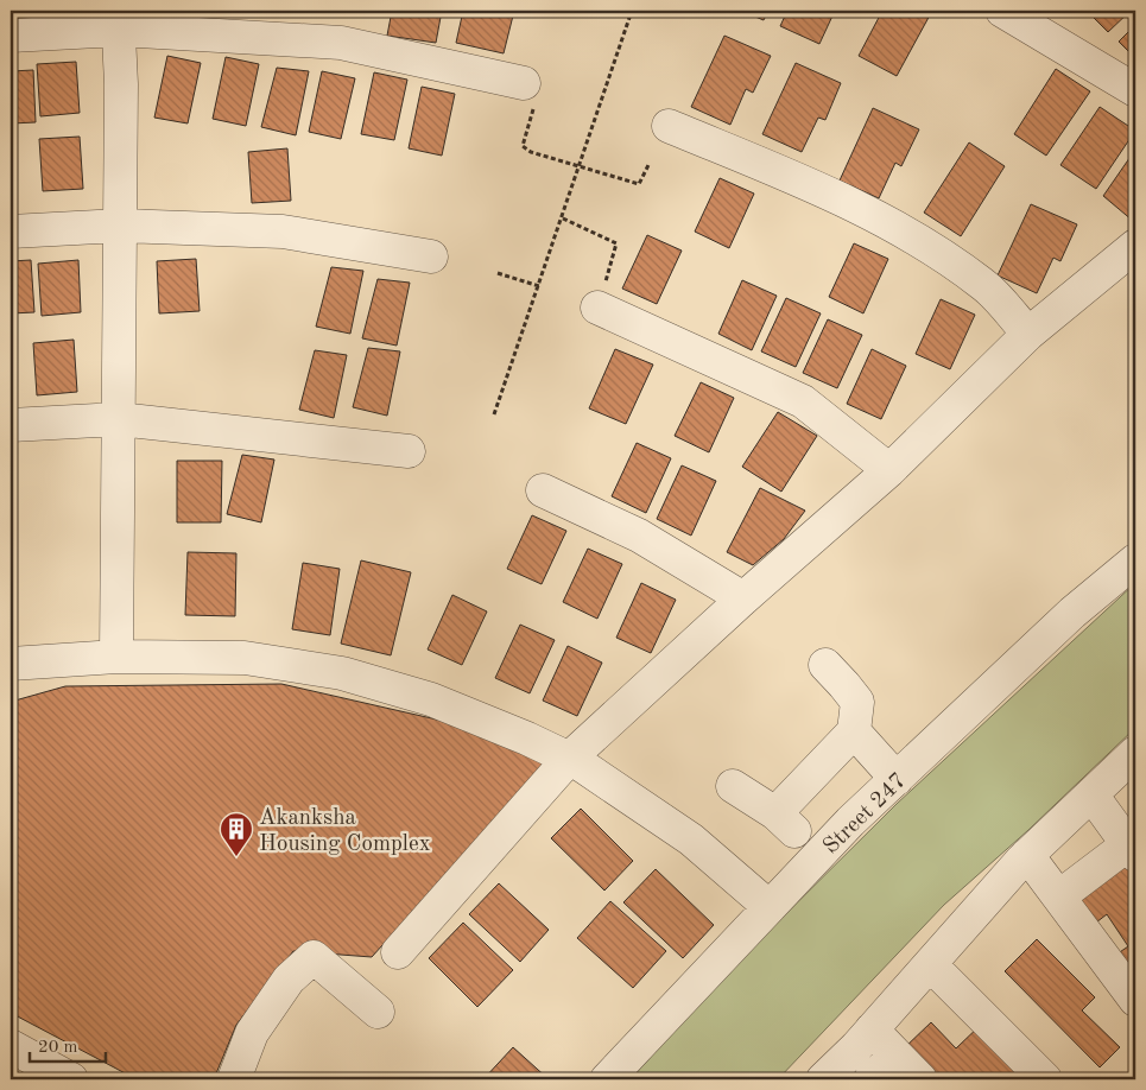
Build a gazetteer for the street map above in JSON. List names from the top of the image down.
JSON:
{
  "streets": {
    "street": ["Street 247"]
  },
  "places": {
    "building": ["Akanksha Housing Complex"]
  },
  "scale_bar": "20 m"
}
